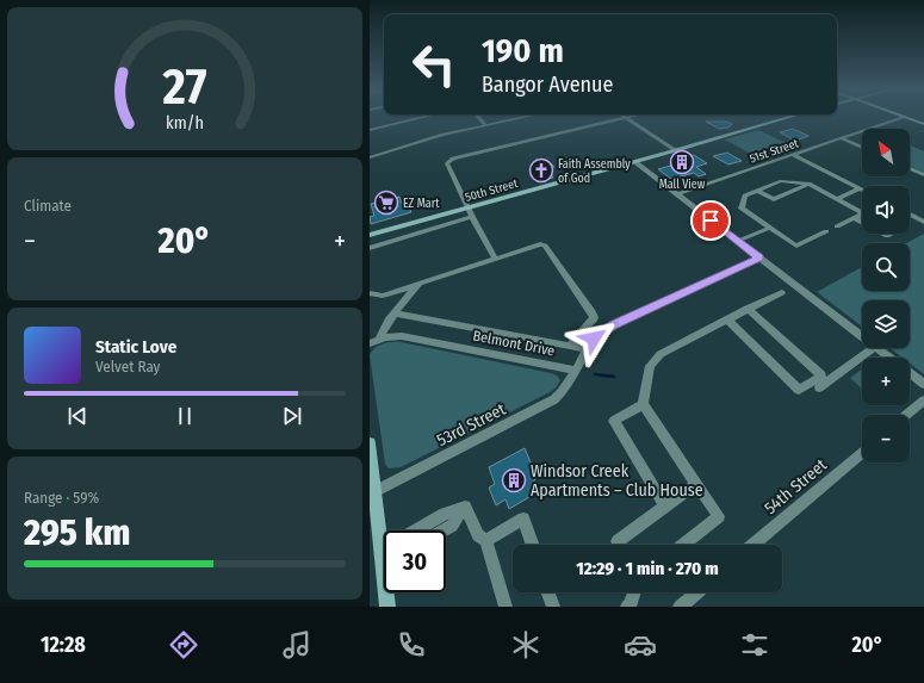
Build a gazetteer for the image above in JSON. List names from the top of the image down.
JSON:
{
  "streets": {
    "main road": ["50th Street"],
    "street": [
      "51st Street",
      "Belmont Drive",
      "53rd Street",
      "54th Street"
    ]
  },
  "crossings": [
    ["Belmont Drive", "53rd Street"]
  ],
  "places": {
    "building": ["Mall View", "Windsor Creek Apartments – Club House"],
    "church": ["Faith Assembly of God"],
    "supermarket": ["EZ Mart"]
  },
  "north": "top left",
  "page": {
    "turn": ["190 m", "Bangor Avenue"],
    "map_buttons": ["+", "−"],
    "tile": [
      "Climate",
      ["Range · 59%", "295 km"]
    ],
    "heat": ["−", "20°", "+"],
    "song": ["Static Love", "Velvet Ray"],
    "limit": "30",
    "trip": "12:29 · 1 min · 270 m",
    "tabs": ["12:28", "20°"],
    "gauge": ["27", "km/h"]
  }
}
